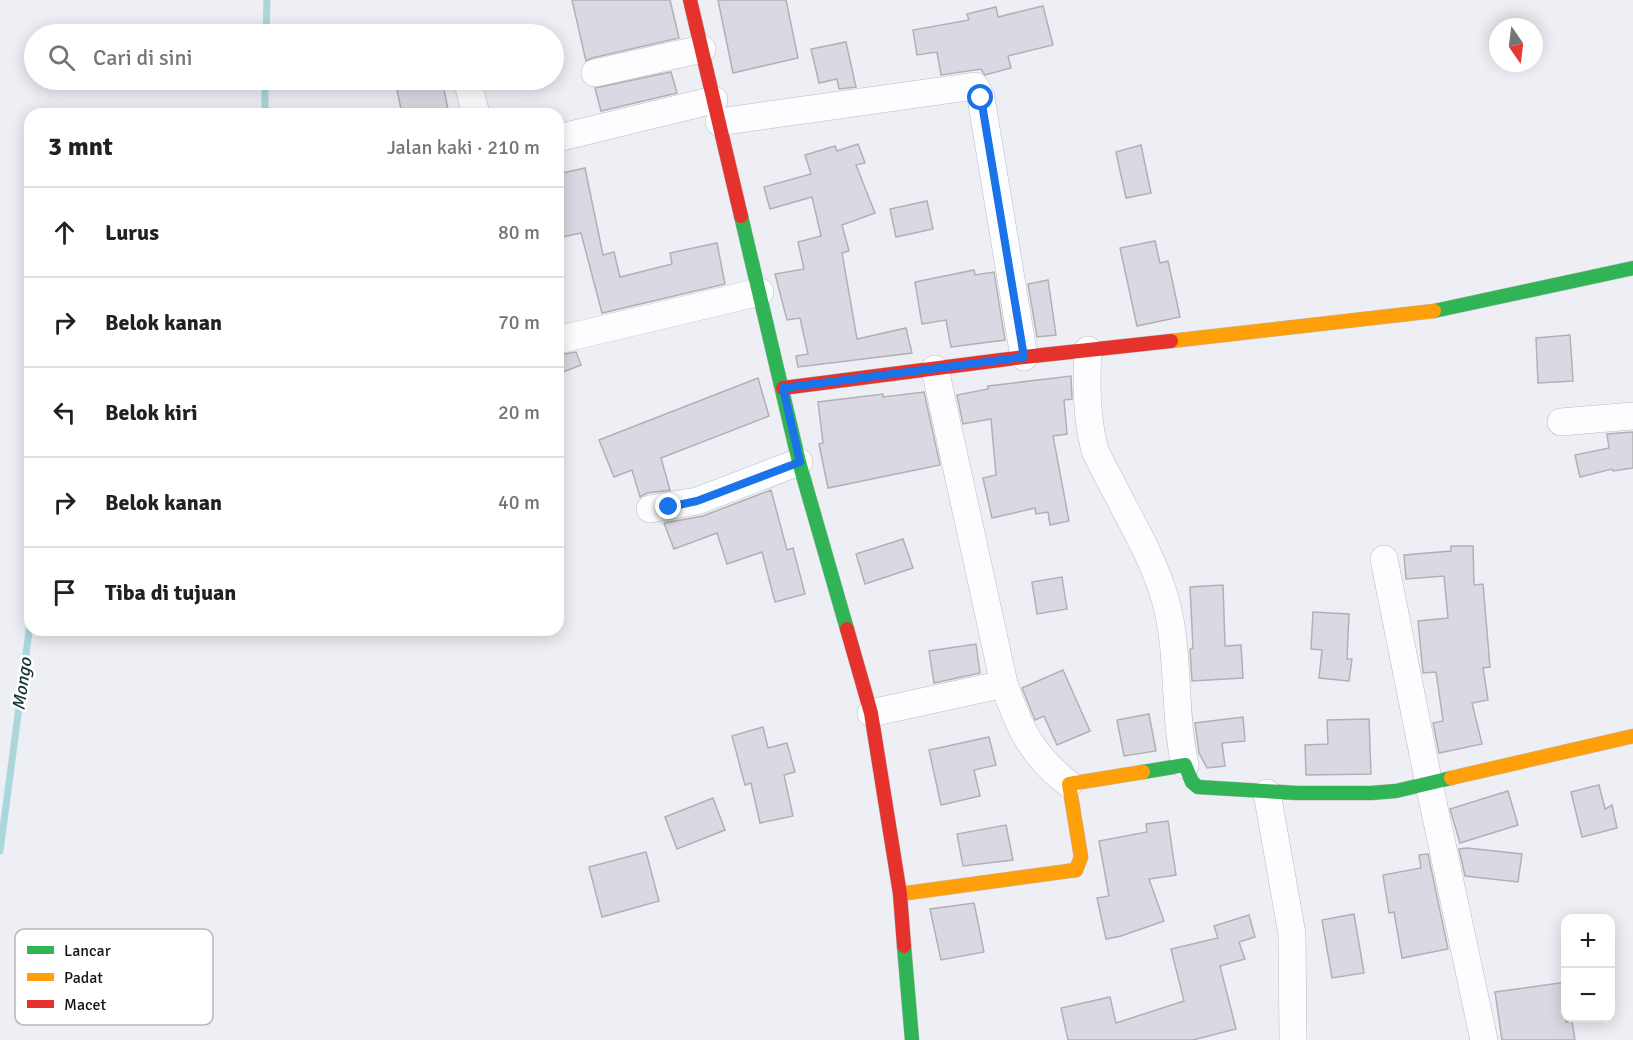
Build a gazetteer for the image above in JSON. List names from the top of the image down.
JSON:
{
  "water": ["Mongo"],
  "legend": ["Lancar", "Padat", "Macet"],
  "north": "bottom",
  "page": {
    "search": "Cari di sini",
    "heading": ["3 mnt", "Jalan kaki · 210 m"],
    "list": [
      ["Lurus", "80 m"],
      ["Belok kanan", "70 m"],
      ["Belok kiri", "20 m"],
      ["Belok kanan", "40 m"],
      "Tiba di tujuan"
    ],
    "map_buttons": ["+", "−"]
  }
}
